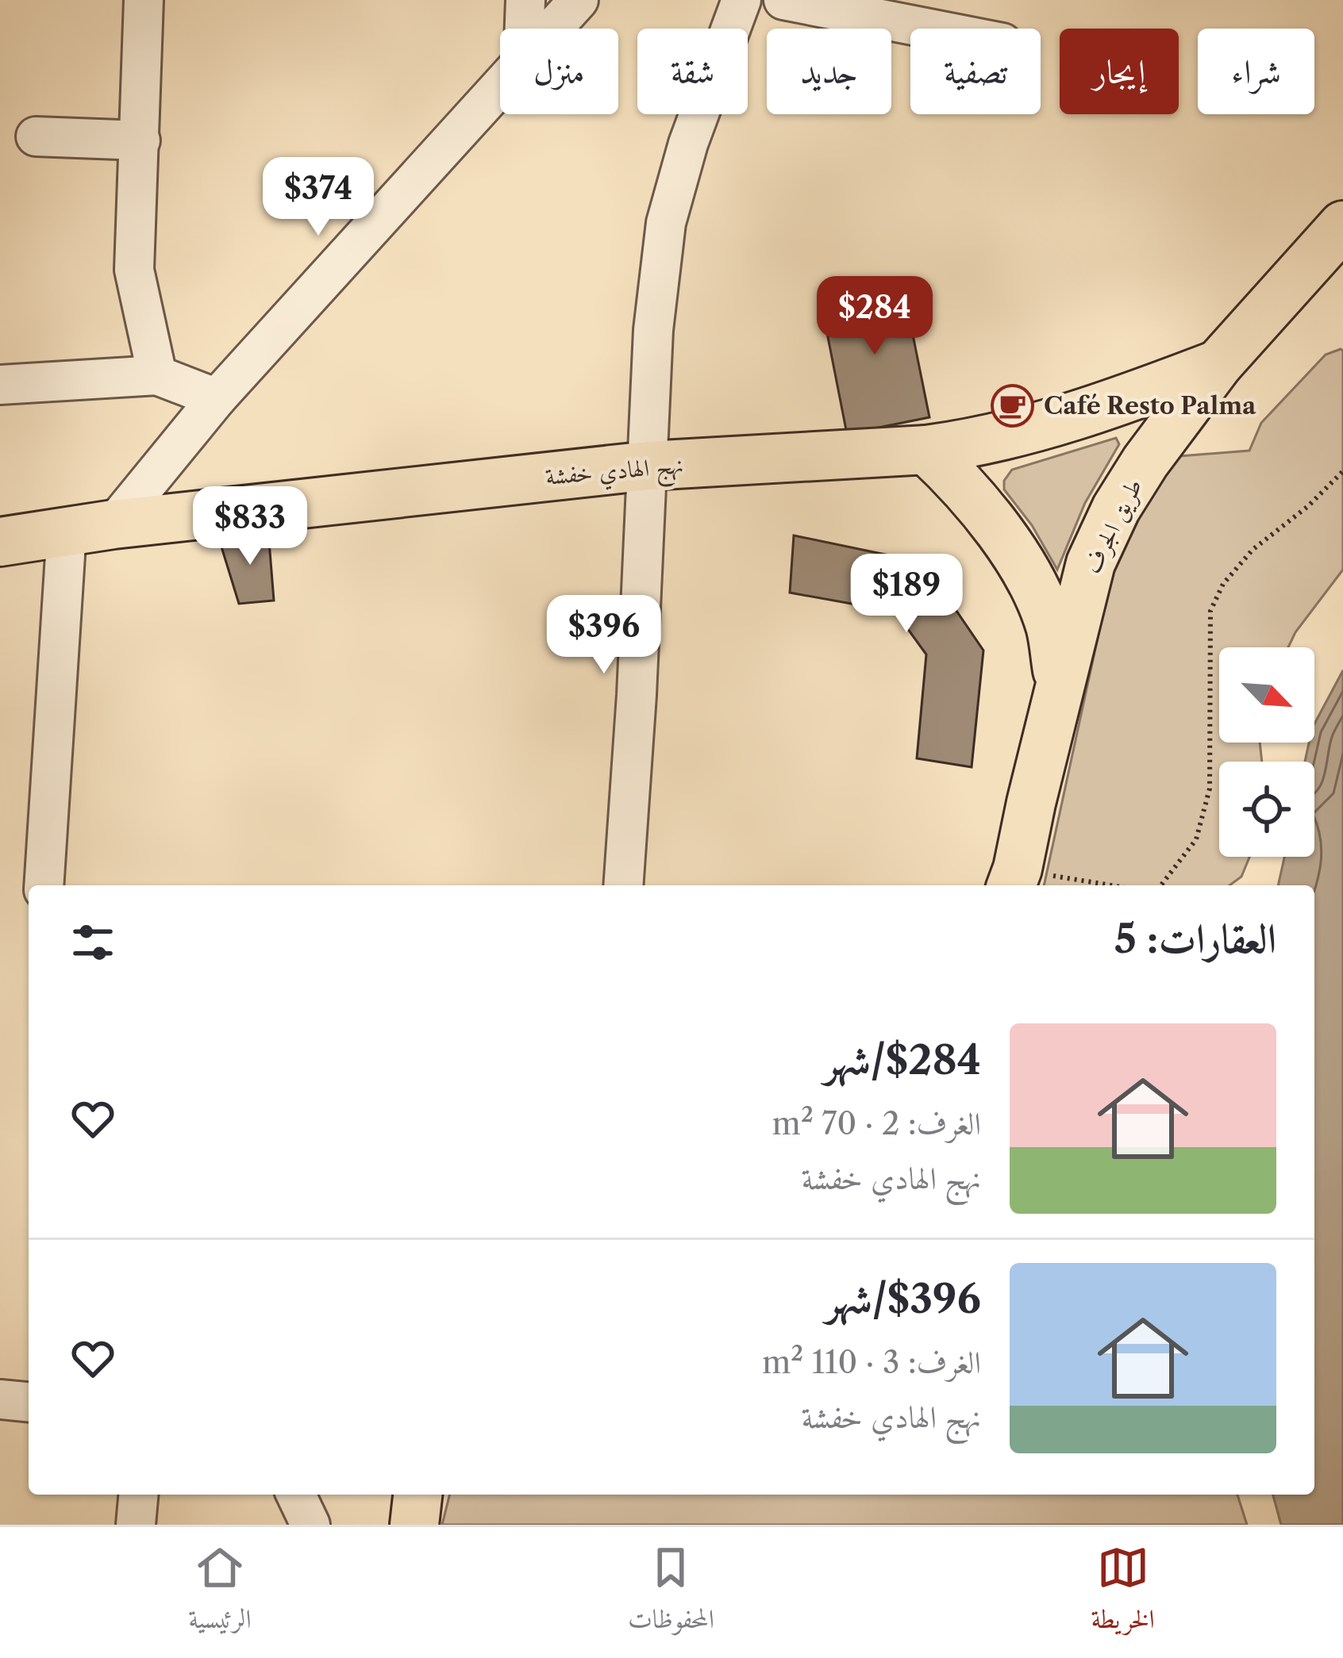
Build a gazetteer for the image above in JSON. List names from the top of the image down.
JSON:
{
  "streets": {
    "main road": ["نهج الهادي خفشة", "طريق الجرف"]
  },
  "crossings": [
    ["نهج الهادي خفشة", "طريق الجرف"]
  ],
  "places": {
    "cafe": ["Café Resto Palma"]
  },
  "north": "bottom right",
  "page": {
    "chip": [
      "شراء",
      "إيجار",
      "تصفية",
      "جديد",
      "شقة",
      "منزل"
    ],
    "price": [
      "$374",
      "$284",
      "$833",
      "$189",
      "$396"
    ],
    "heading": "العقارات: 5",
    "list": [
      {
        "name": "$284/شهر",
        "note": "الغرف: 2 · 70 m² · نهج الهادي خفشة"
      },
      {
        "name": "$396/شهر",
        "note": "الغرف: 3 · 110 m² · نهج الهادي خفشة"
      }
    ],
    "tabs": ["الخريطة", "المحفوظات", "الرئيسية"]
  }
}
